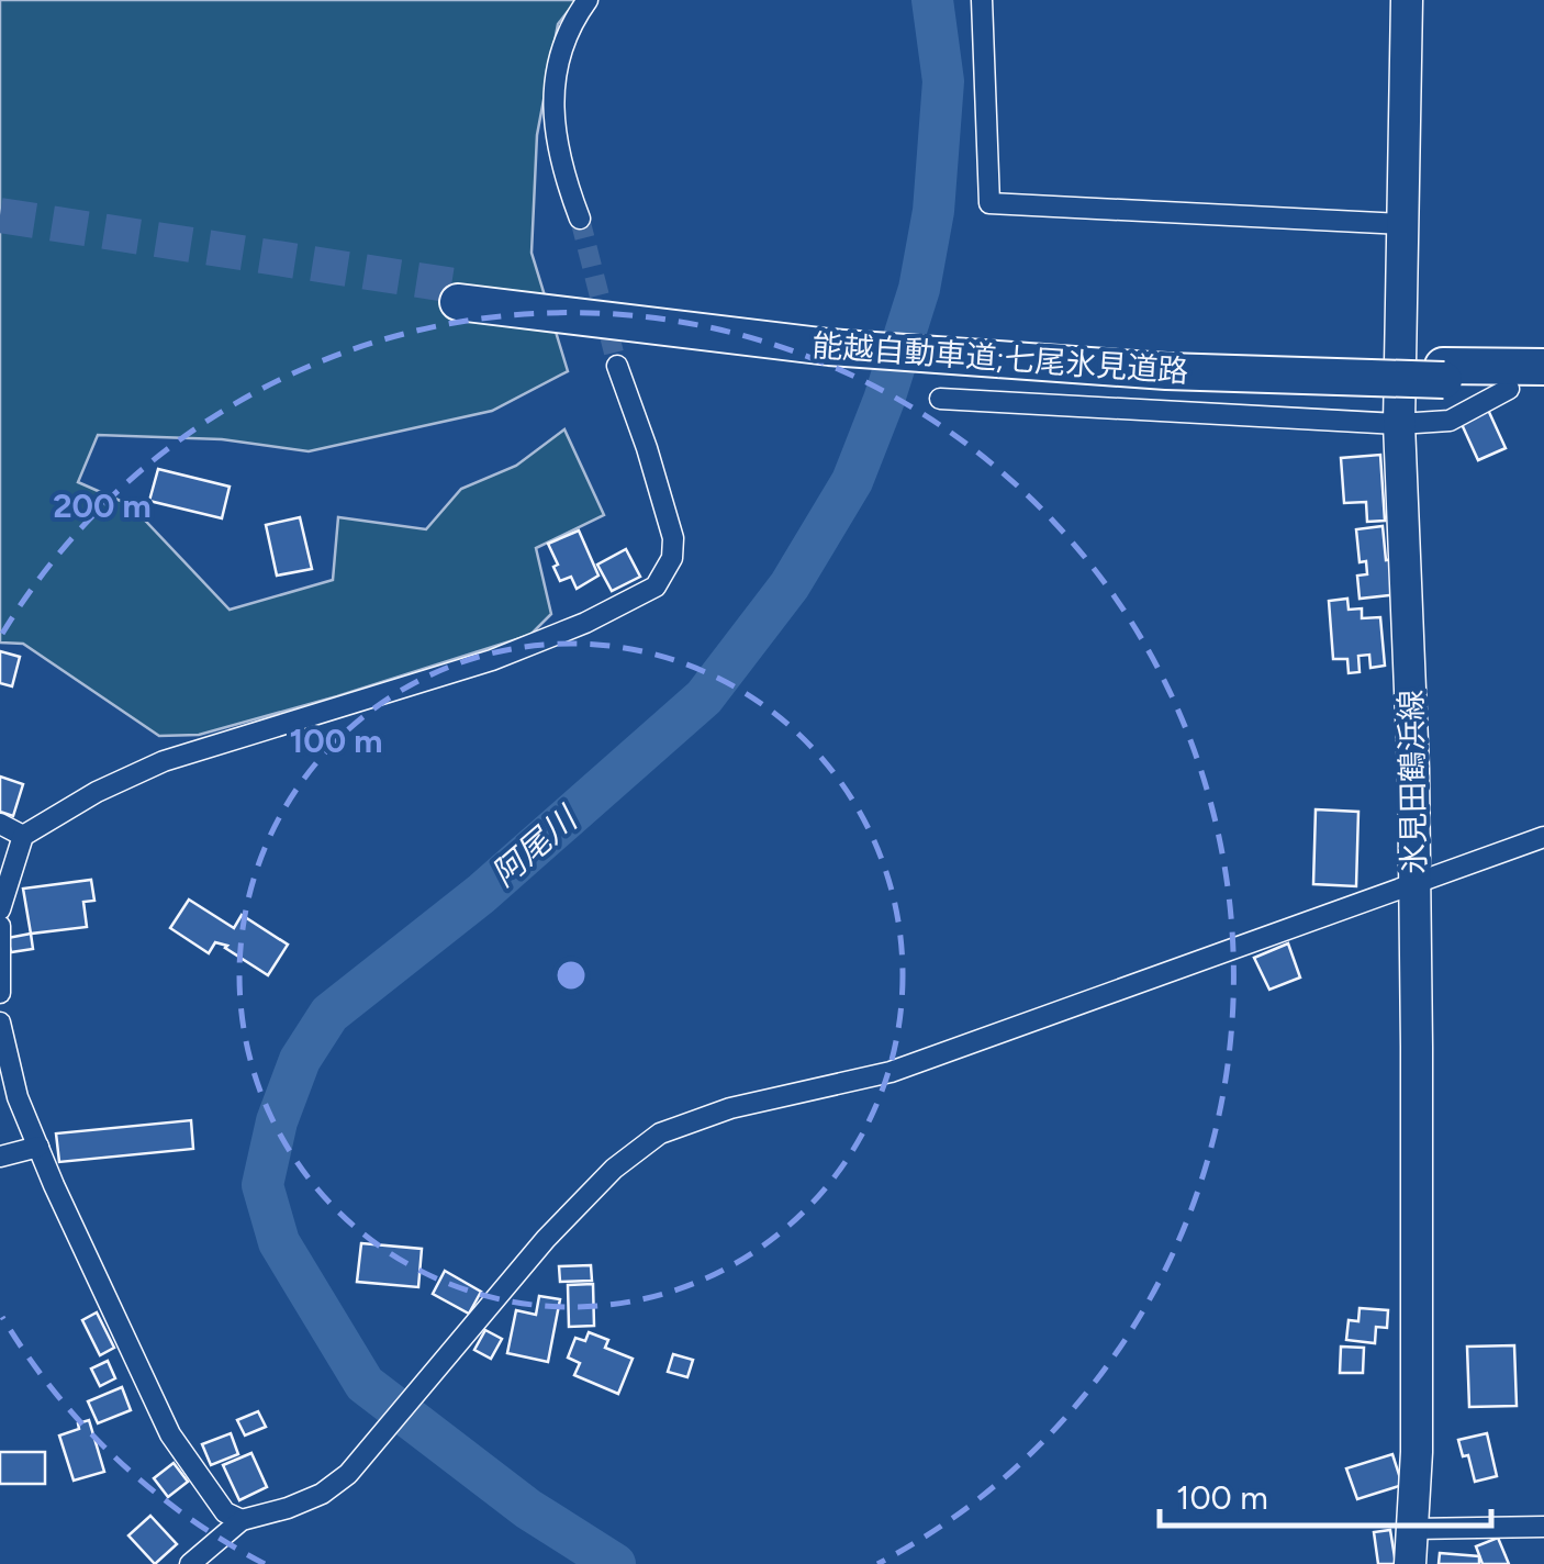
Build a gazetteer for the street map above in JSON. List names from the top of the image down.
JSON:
{
  "streets": {
    "highway": ["能越自動車道;七尾氷見道路"],
    "main road": ["氷見田鶴浜線"]
  },
  "water": ["阿尾川"],
  "scale_bar": "100 m",
  "rings": ["200 m", "100 m"]
}
